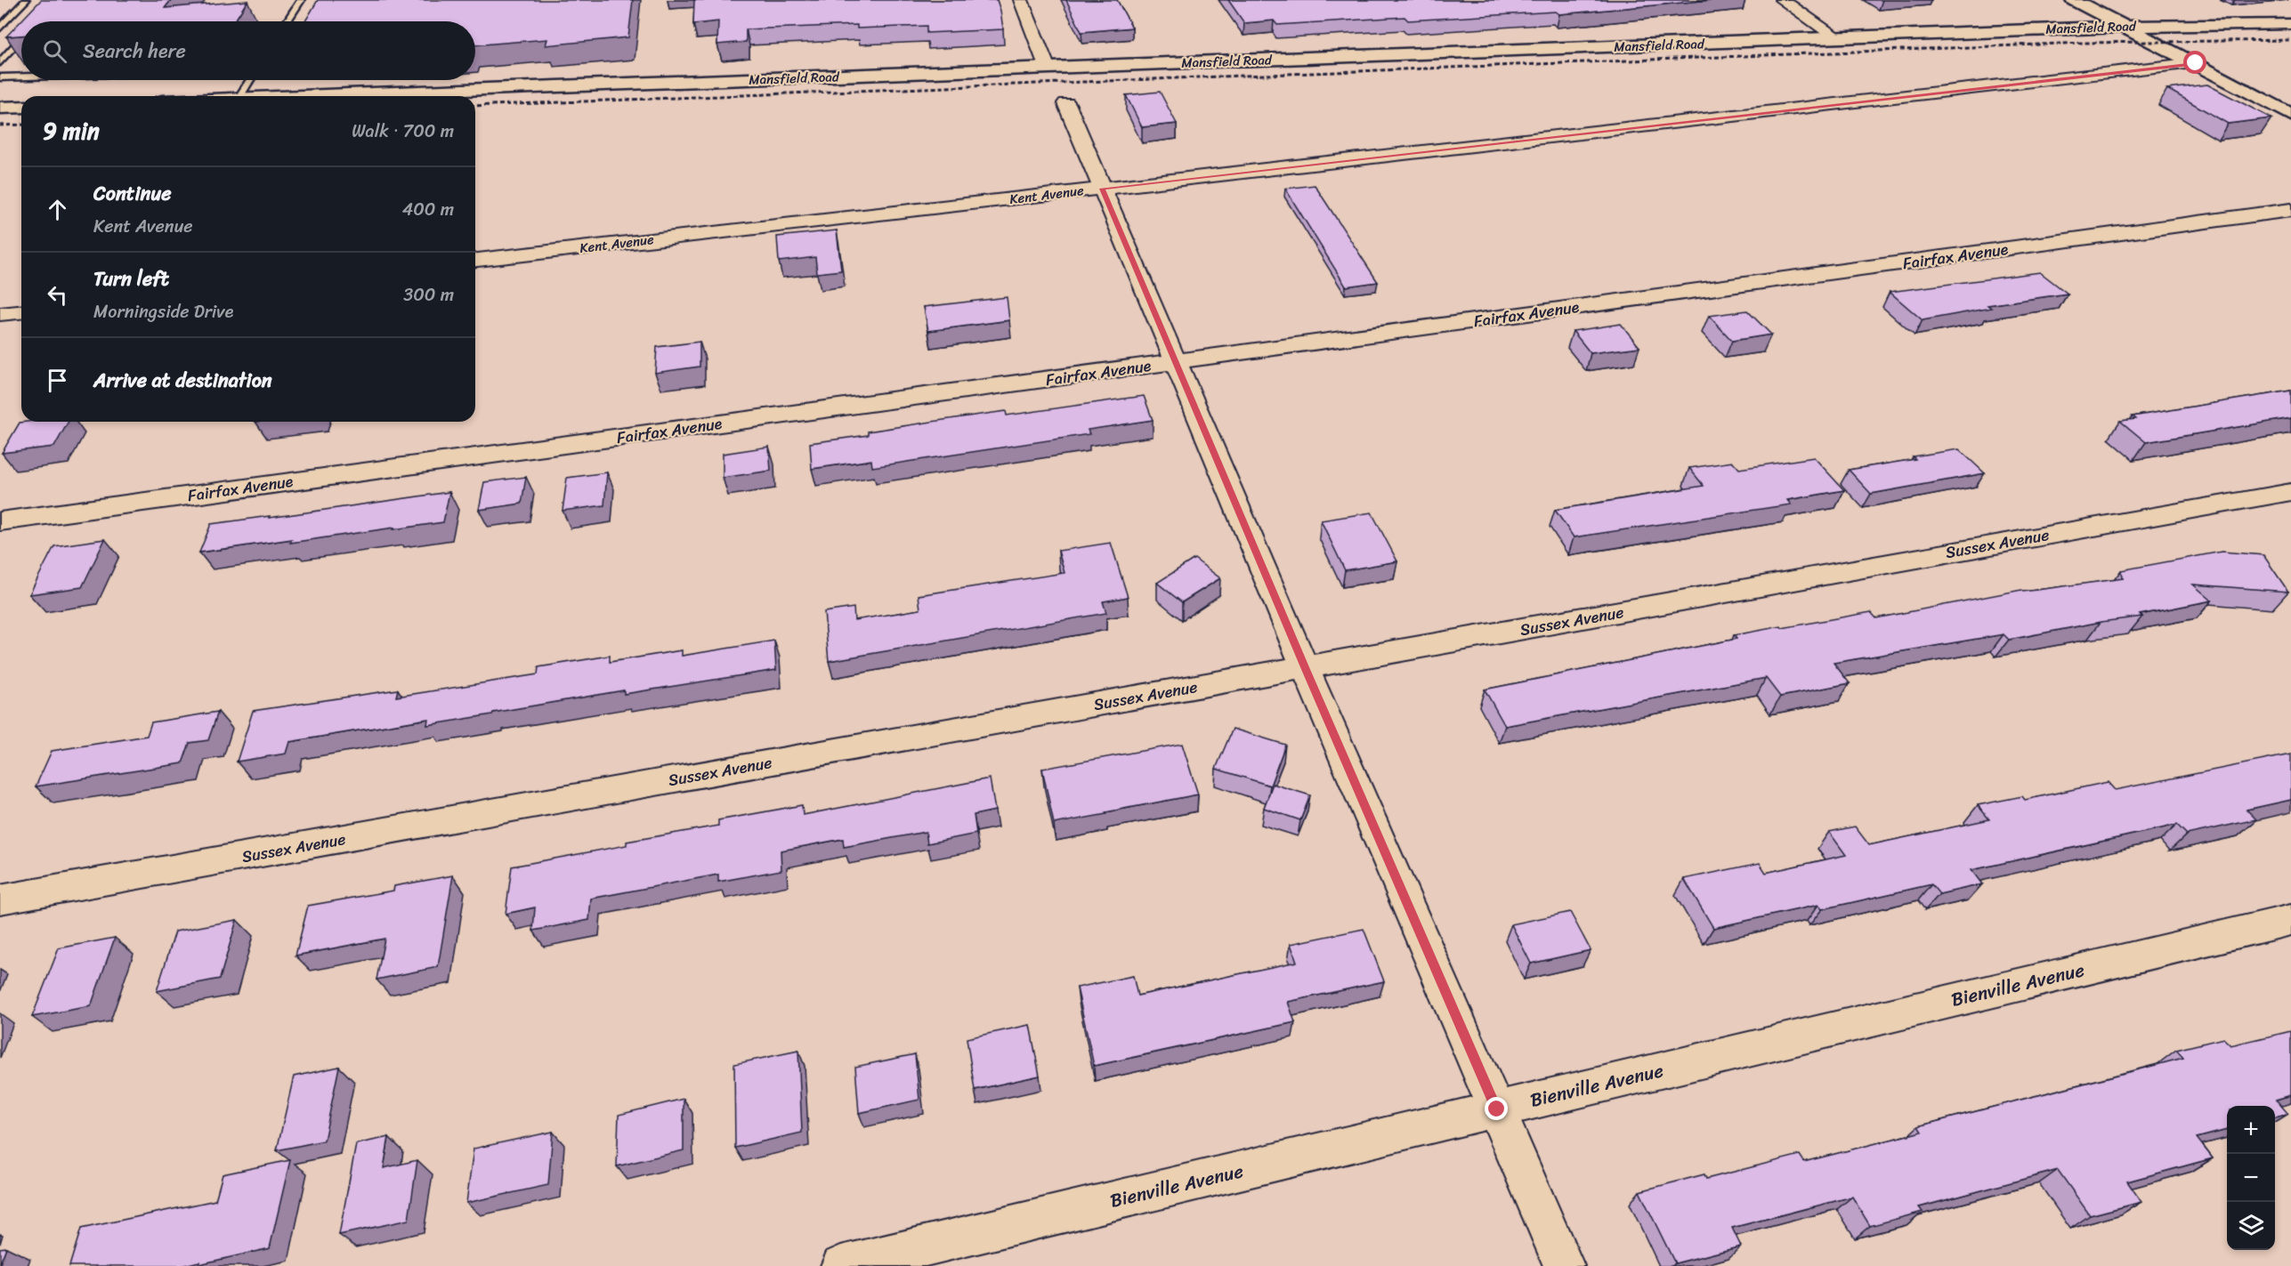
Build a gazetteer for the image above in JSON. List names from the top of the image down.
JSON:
{
  "streets": {
    "main road": ["Mansfield Road"],
    "street": [
      "Kent Avenue",
      "Fairfax Avenue",
      "Sussex Avenue",
      "Bienville Avenue"
    ]
  },
  "page": {
    "search": "Search here",
    "heading": ["9 min", "Walk · 700 m"],
    "list": [
      ["Continue", "Kent Avenue", "400 m"],
      ["Turn left", "Morningside Drive", "300 m"],
      "Arrive at destination"
    ],
    "map_buttons": ["+", "−"]
  }
}
